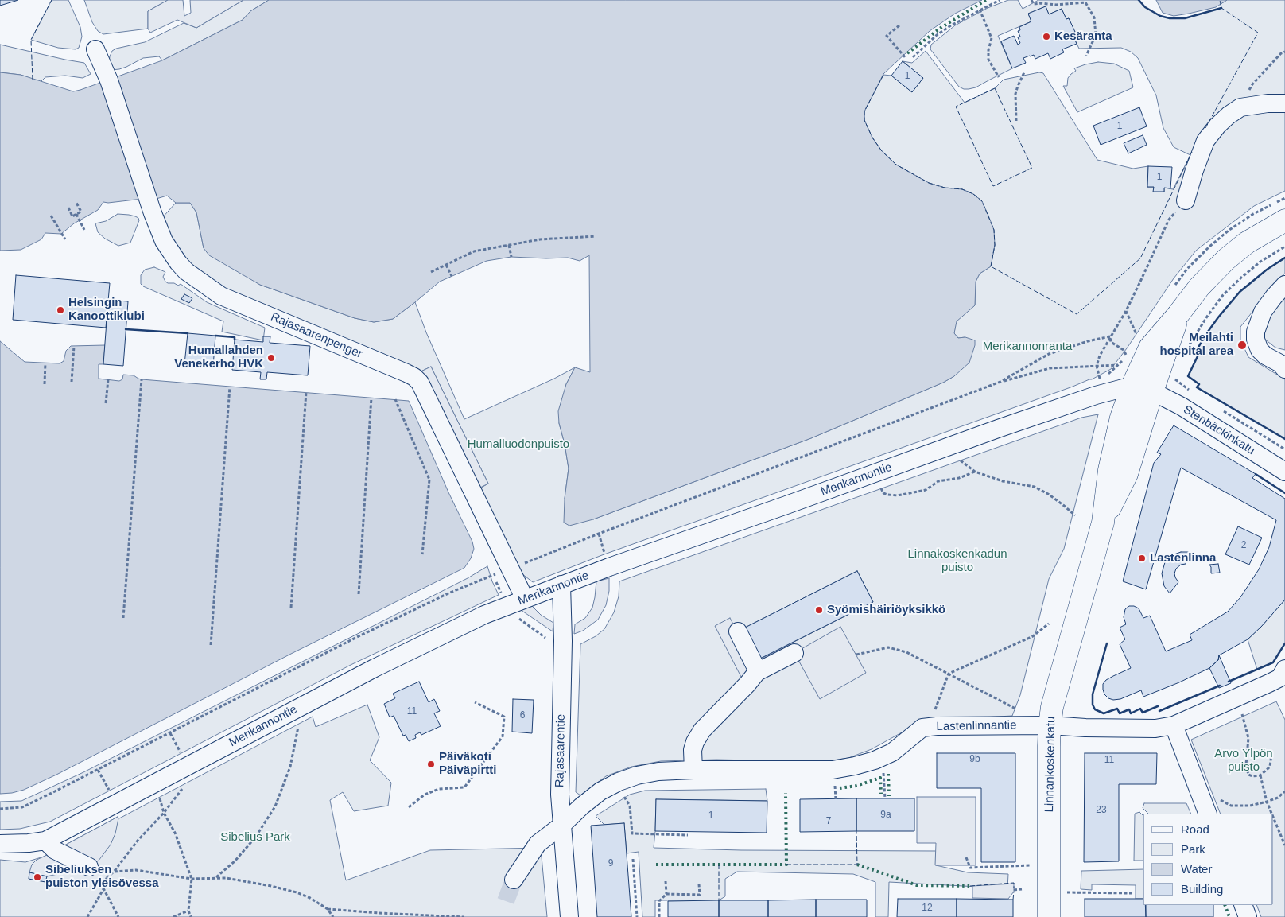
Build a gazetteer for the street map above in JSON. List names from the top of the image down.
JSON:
{
  "streets": {
    "main road": ["Linnankoskenkatu"],
    "street": [
      "Rajasaarenpenger",
      "Stenbäckinkatu",
      "Merikannontie",
      "Lastenlinnantie",
      "Rajasaarentie"
    ]
  },
  "crossings": [
    ["Rajasaarenpenger", "Merikannontie"],
    ["Stenbäckinkatu", "Merikannontie"],
    ["Stenbäckinkatu", "Linnankoskenkatu"],
    ["Merikannontie", "Rajasaarentie"],
    ["Merikannontie", "Linnankoskenkatu"],
    ["Lastenlinnantie", "Rajasaarentie"],
    ["Lastenlinnantie", "Linnankoskenkatu"]
  ],
  "parks": [
    "Merikannonranta",
    "Humalluodonpuisto",
    "Linnakoskenkadun puisto",
    "Arvo Ylpön puisto",
    "Sibelius Park"
  ],
  "places": [
    "Kesäranta",
    "Helsingin Kanoottiklubi",
    "Meilahti hospital area",
    "Humallahden Venekerho HVK",
    "Lastenlinna",
    "Syömishäiriöyksikkö",
    "Päiväkoti Päiväpirtti",
    "Sibeliuksen puiston yleisövessa"
  ],
  "house_numbers": [
    "1",
    "1",
    "1",
    "2",
    "11",
    "6",
    "9b",
    "11",
    "23",
    "9a",
    "1",
    "7",
    "9",
    "12"
  ],
  "legend": [
    "Road",
    "Park",
    "Water",
    "Building"
  ]
}
